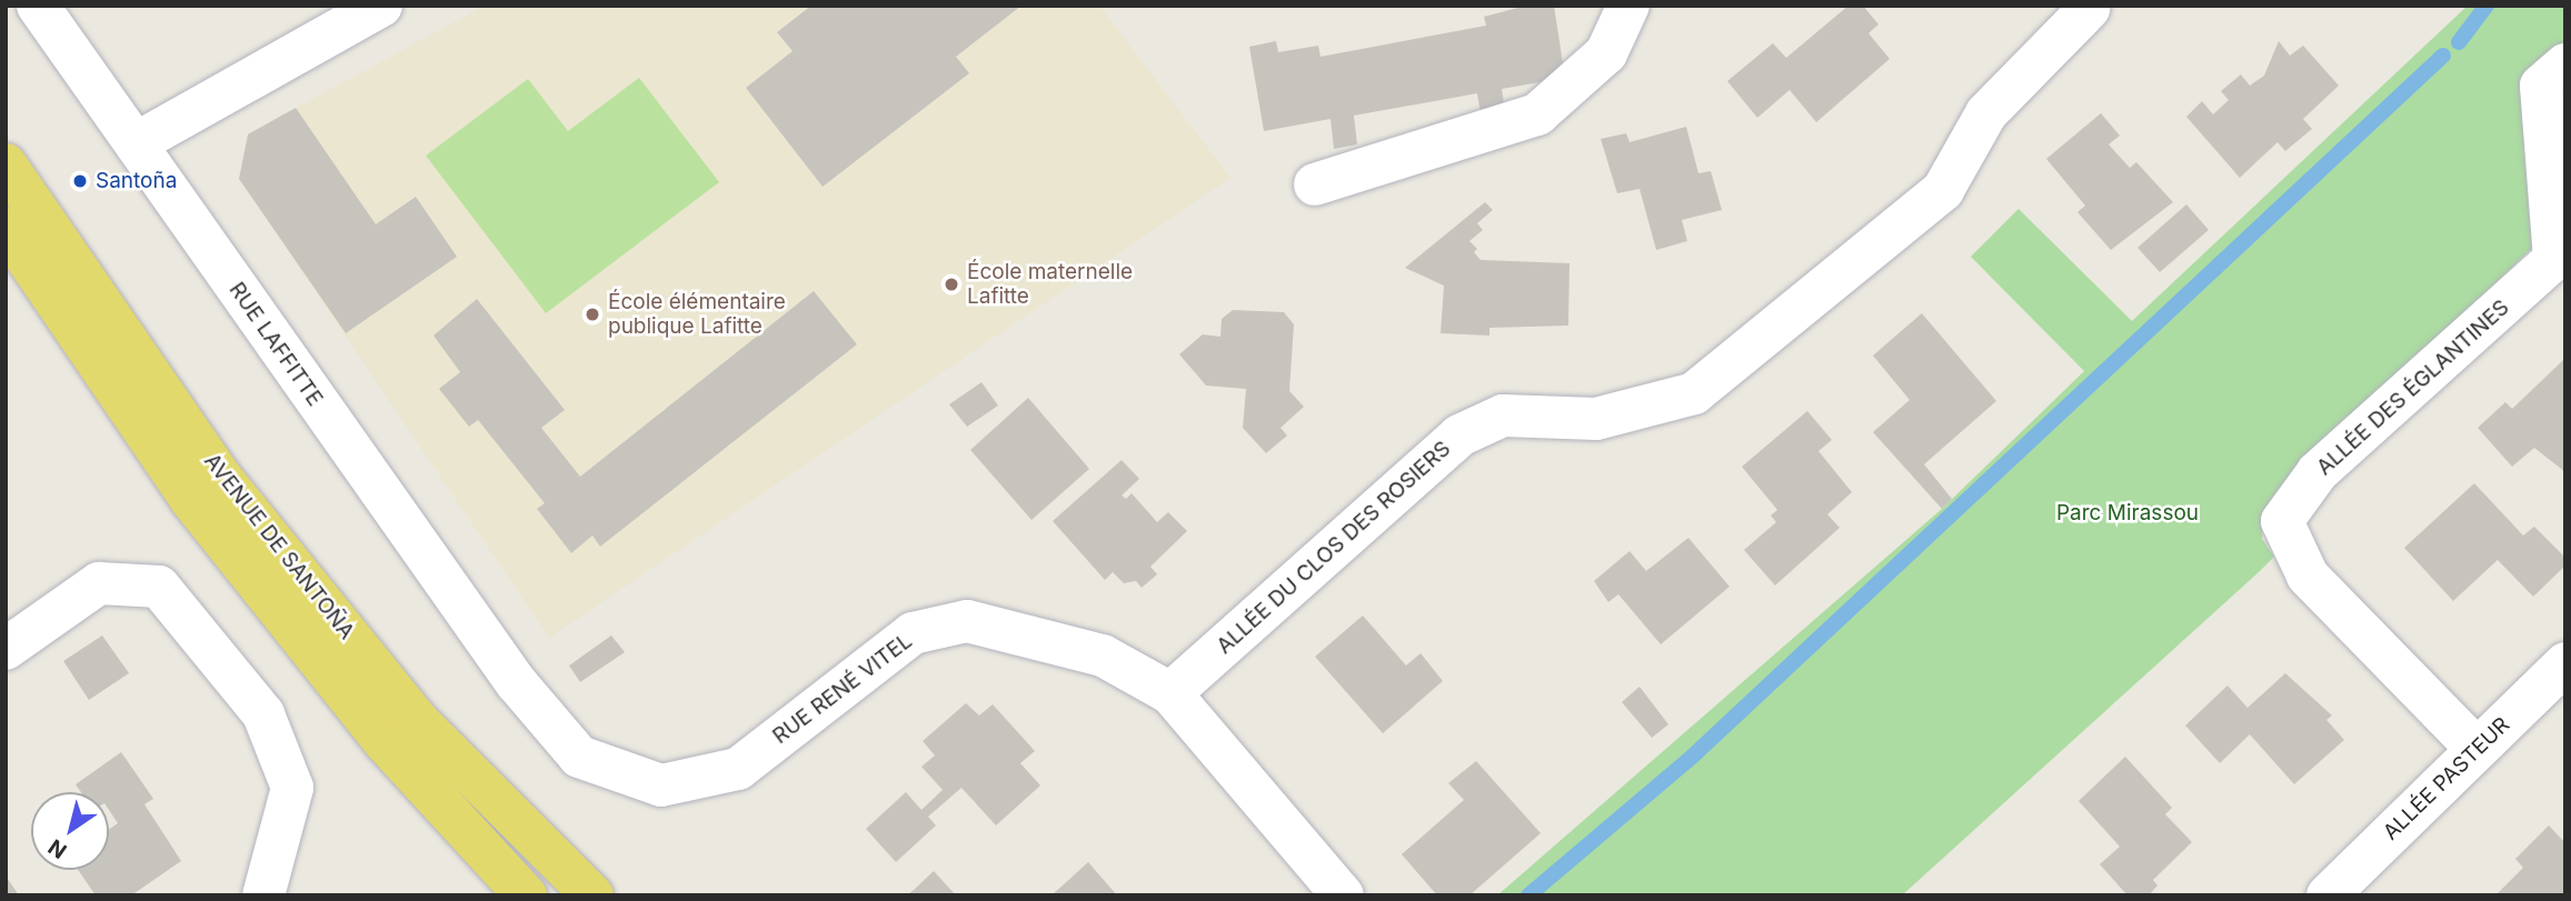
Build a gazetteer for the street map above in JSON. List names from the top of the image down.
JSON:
{
  "streets": {
    "main road": ["AVENUE DE SANTOÑA"],
    "street": [
      "RUE LAFFITTE",
      "ALLÉE DES ÉGLANTINES",
      "ALLÉE DU CLOS DES ROSIERS",
      "RUE RENÉ VITEL",
      "ALLÉE PASTEUR"
    ]
  },
  "crossings": [
    ["RUE LAFFITTE", "RUE RENÉ VITEL"],
    ["ALLÉE DES ÉGLANTINES", "ALLÉE PASTEUR"],
    ["ALLÉE DU CLOS DES ROSIERS", "RUE RENÉ VITEL"]
  ],
  "parks": ["Parc Mirassou"],
  "places": ["Santoña", "École maternelle Lafitte", "École élémentaire publique Lafitte"],
  "north": "bottom left"
}
